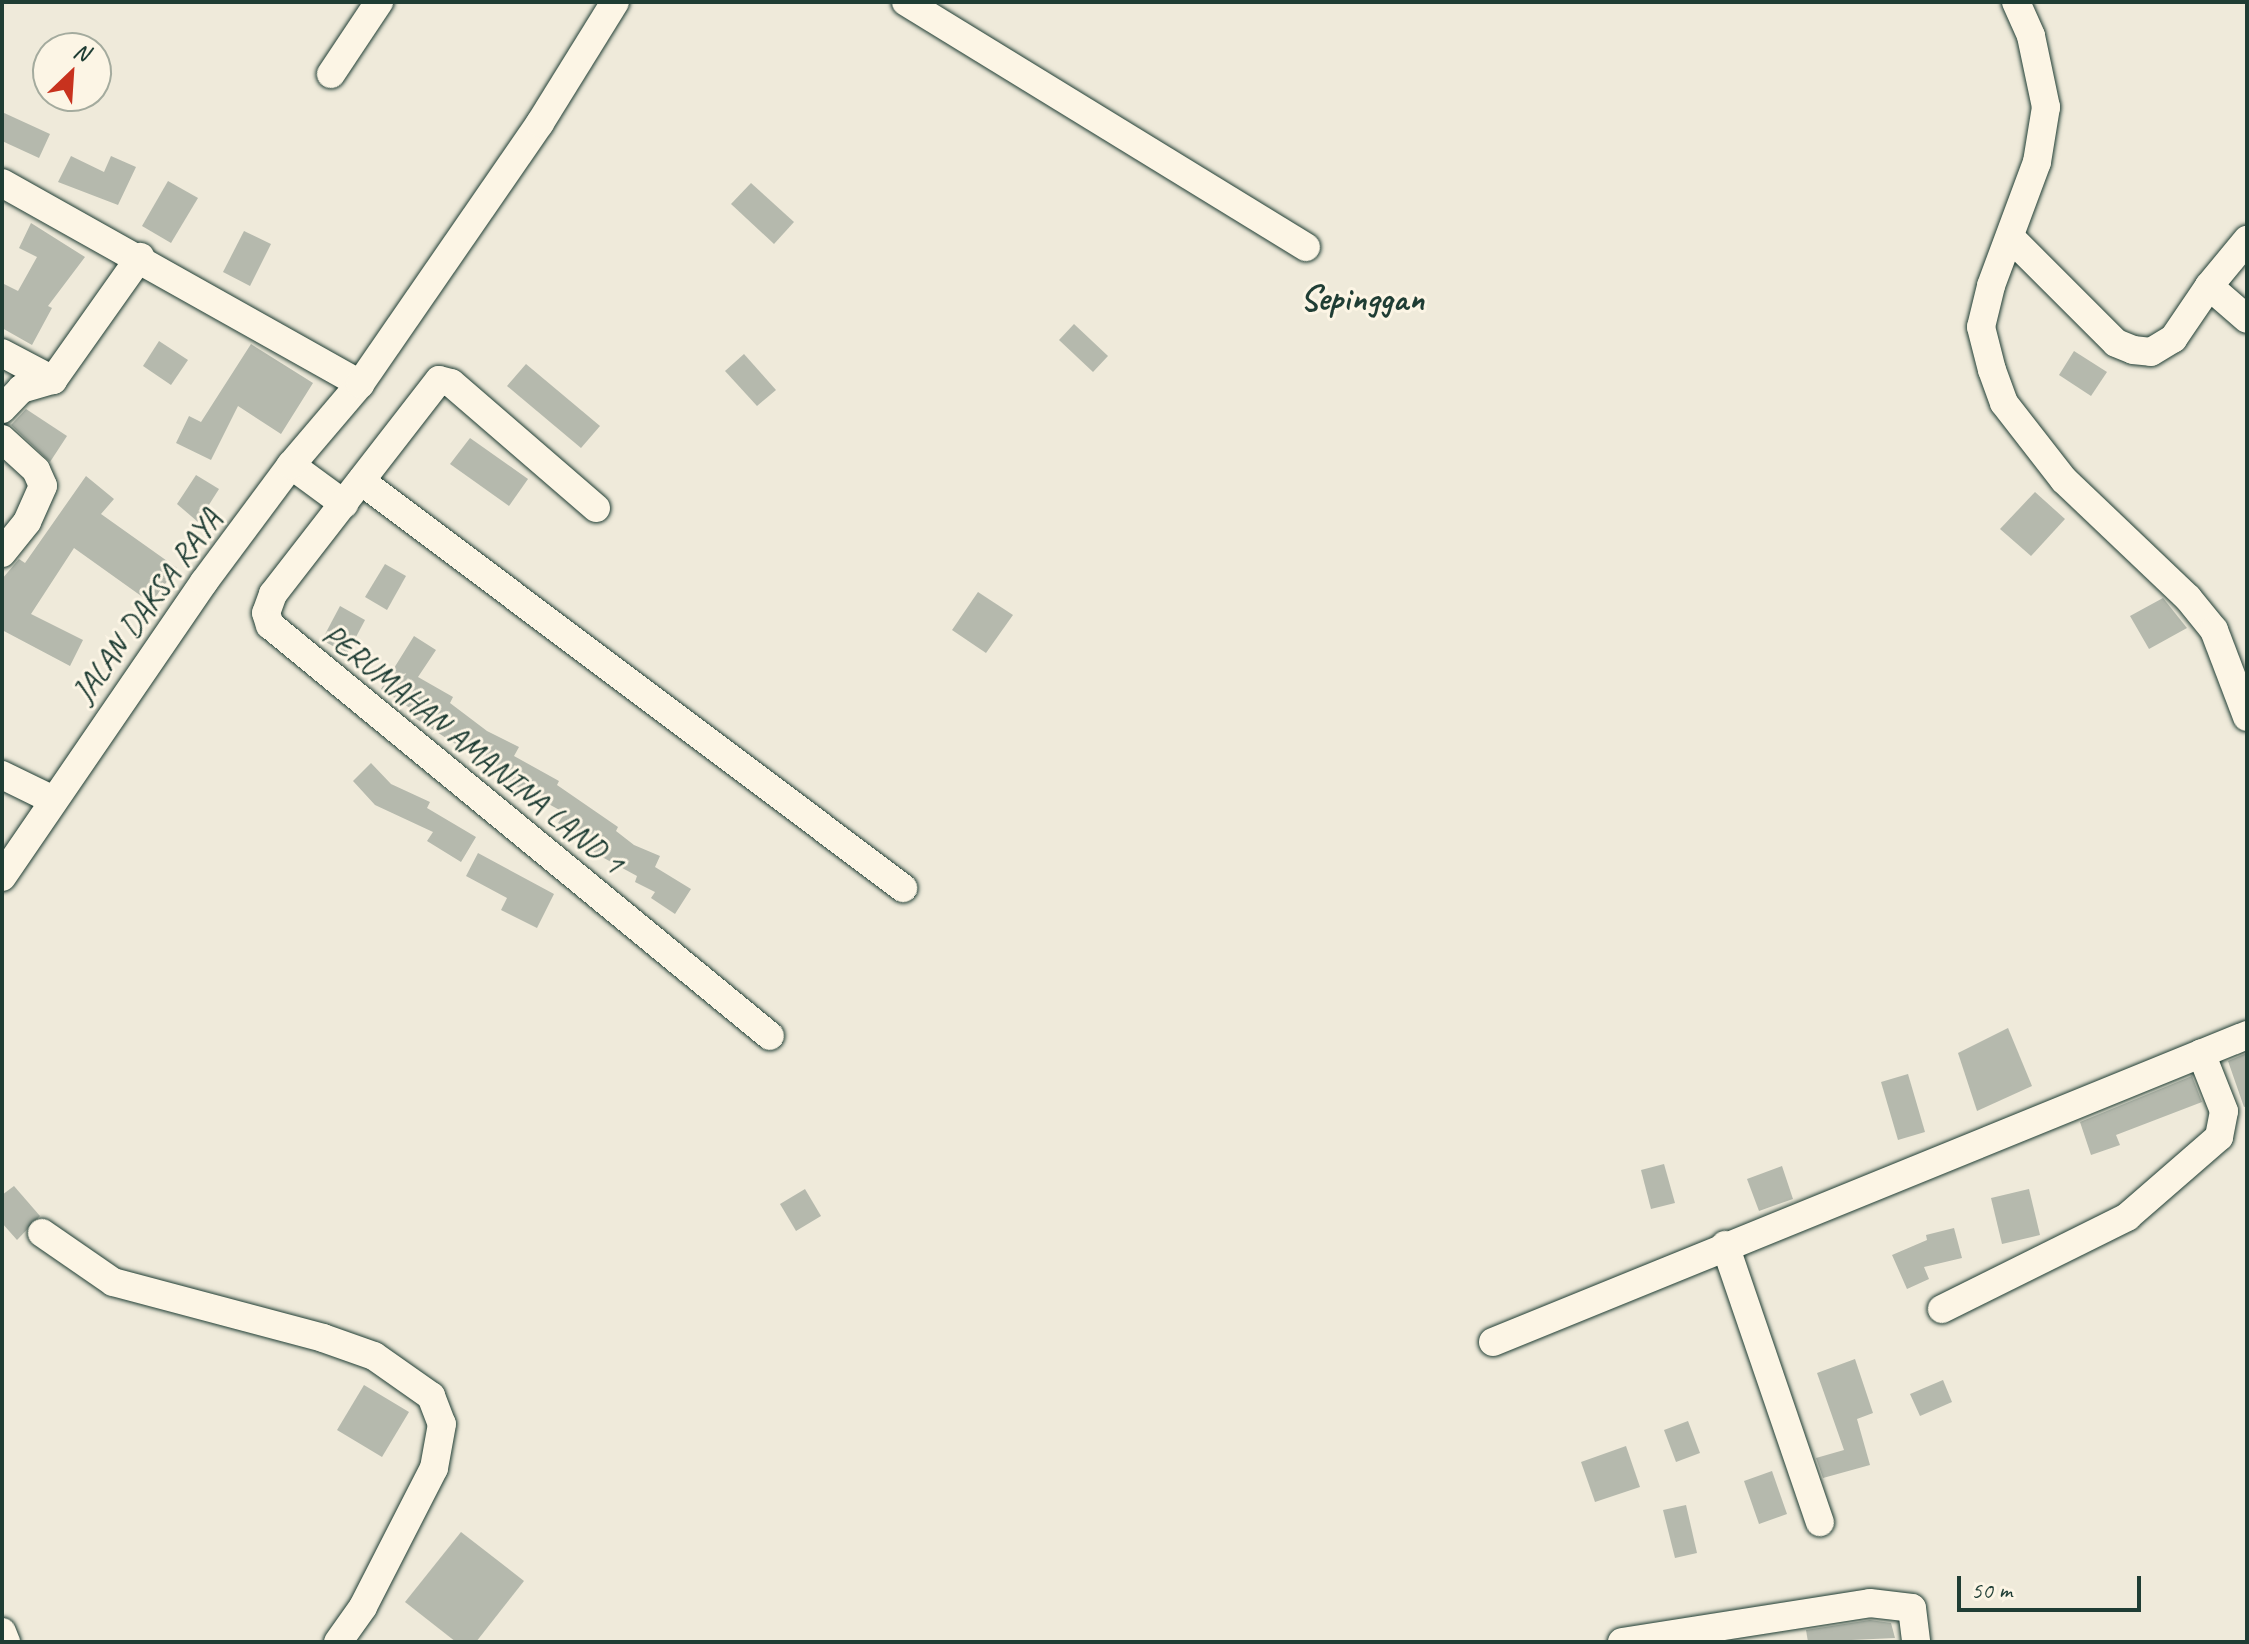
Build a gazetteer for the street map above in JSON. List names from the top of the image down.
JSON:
{
  "streets": {
    "street": ["JALAN DAKSA RAYA", "PERUMAHAN AMANINA LAND 1"]
  },
  "districts": ["Sepinggan"],
  "scale_bar": "50 m",
  "north": "top right"
}
